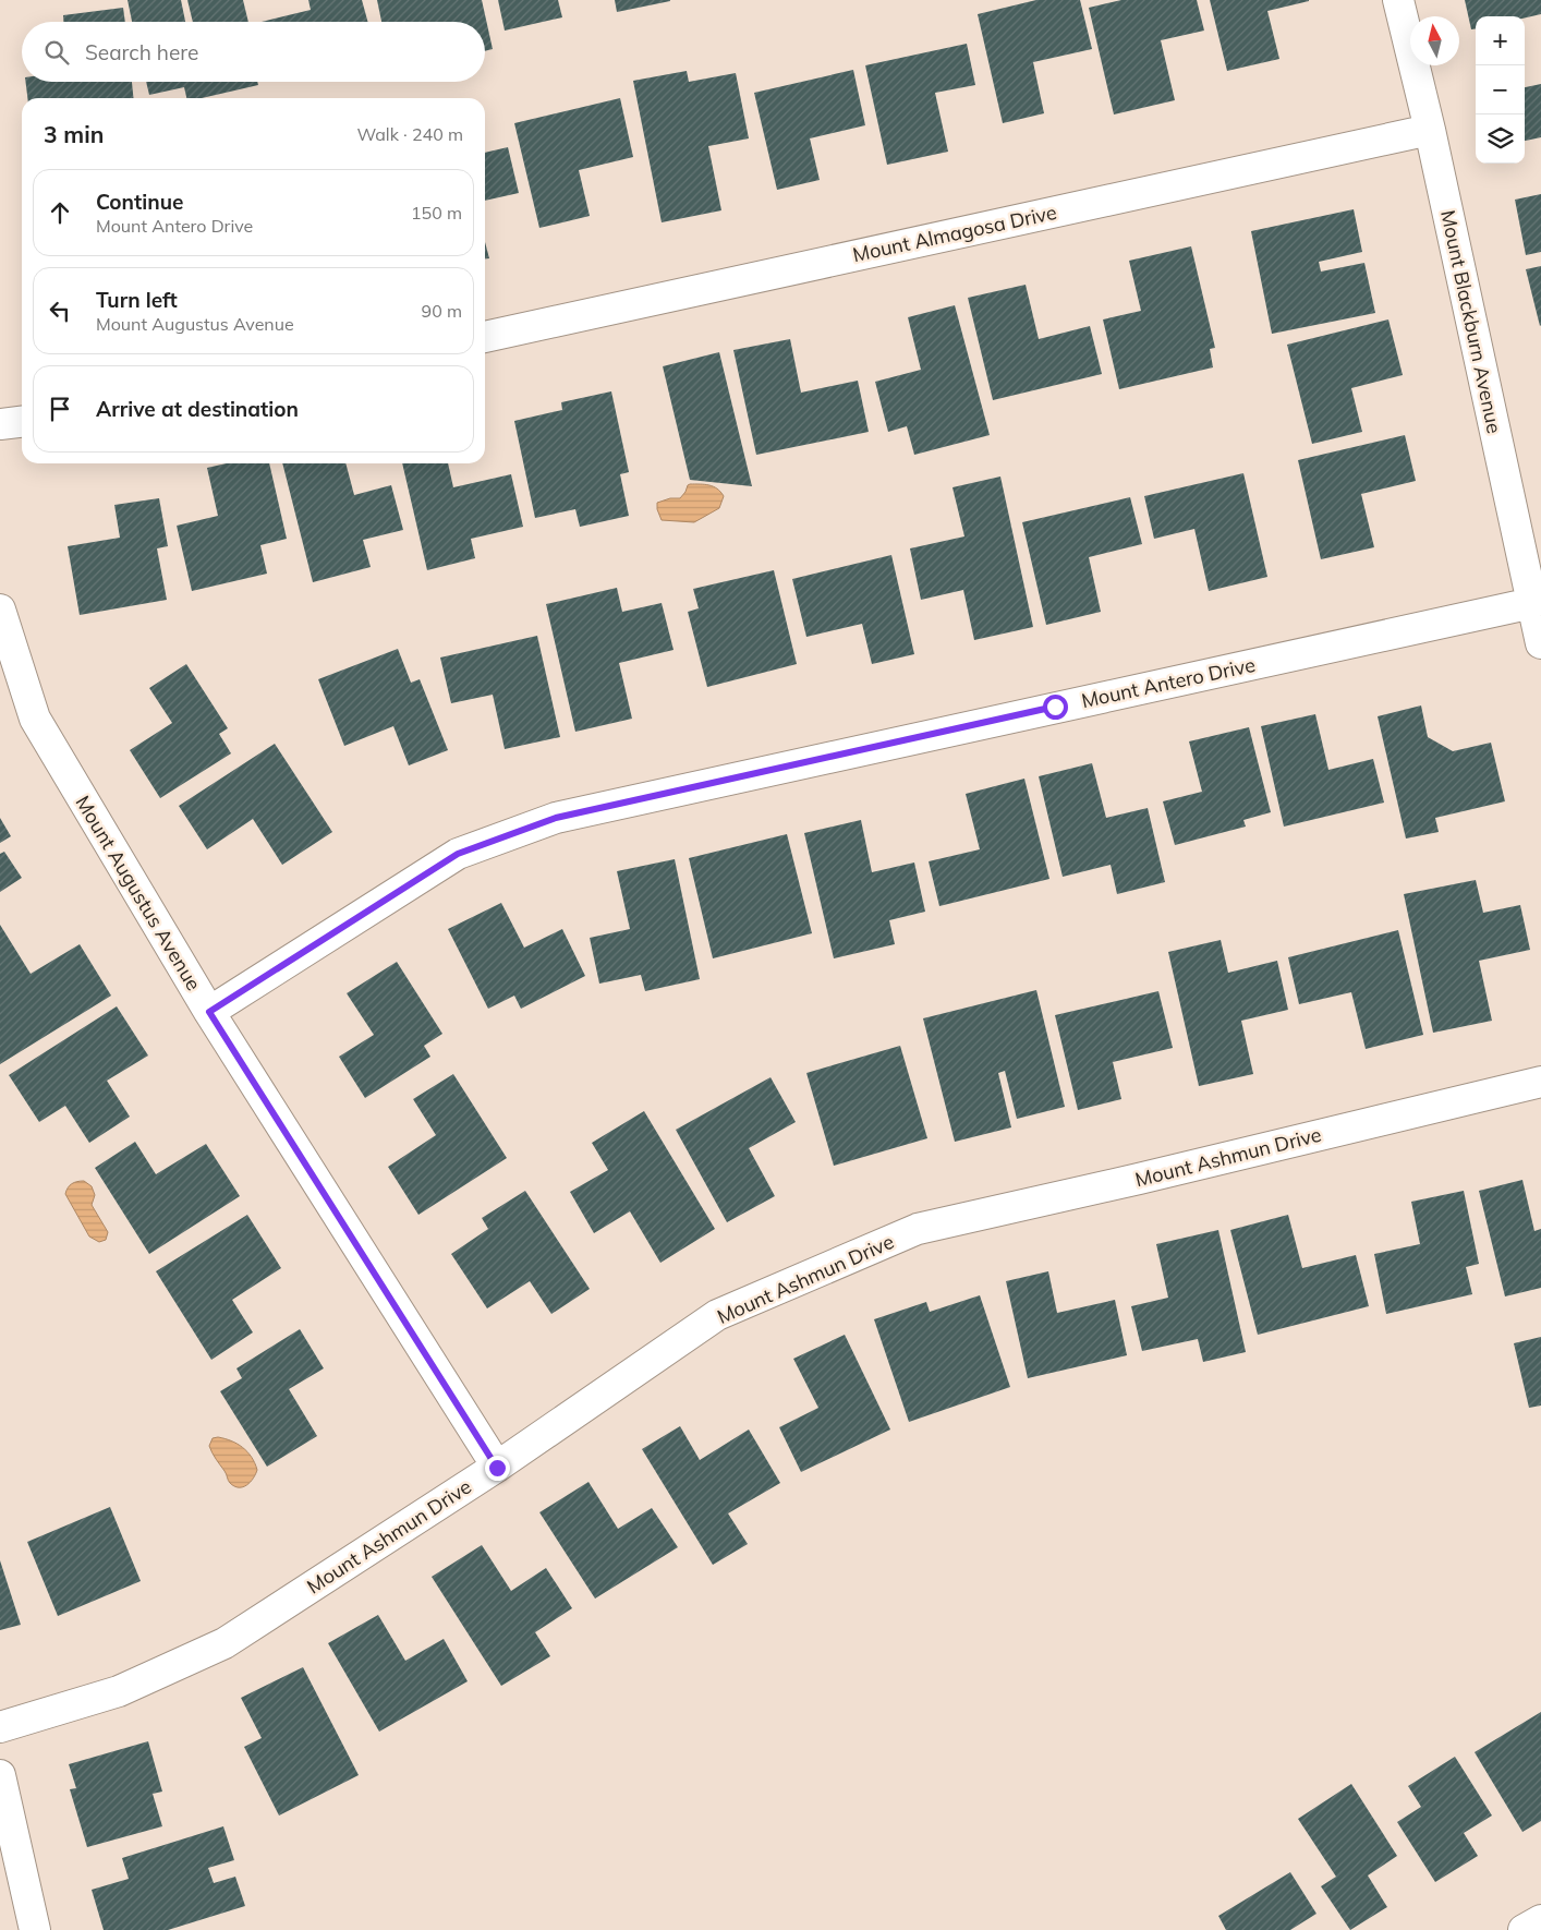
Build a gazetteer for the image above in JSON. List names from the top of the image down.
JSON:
{
  "streets": {
    "street": [
      "Mount Almagosa Drive",
      "Mount Blackburn Avenue",
      "Mount Antero Drive",
      "Mount Augustus Avenue",
      "Mount Ashmun Drive"
    ]
  },
  "crossings": [
    ["Mount Almagosa Drive", "Mount Blackburn Avenue"],
    ["Mount Blackburn Avenue", "Mount Antero Drive"],
    ["Mount Antero Drive", "Mount Augustus Avenue"],
    ["Mount Augustus Avenue", "Mount Ashmun Drive"]
  ],
  "north": "top",
  "page": {
    "map_buttons": ["+", "−"],
    "search": "Search here",
    "heading": ["3 min", "Walk · 240 m"],
    "list": [
      ["Continue", "Mount Antero Drive", "150 m"],
      ["Turn left", "Mount Augustus Avenue", "90 m"],
      "Arrive at destination"
    ]
  }
}
